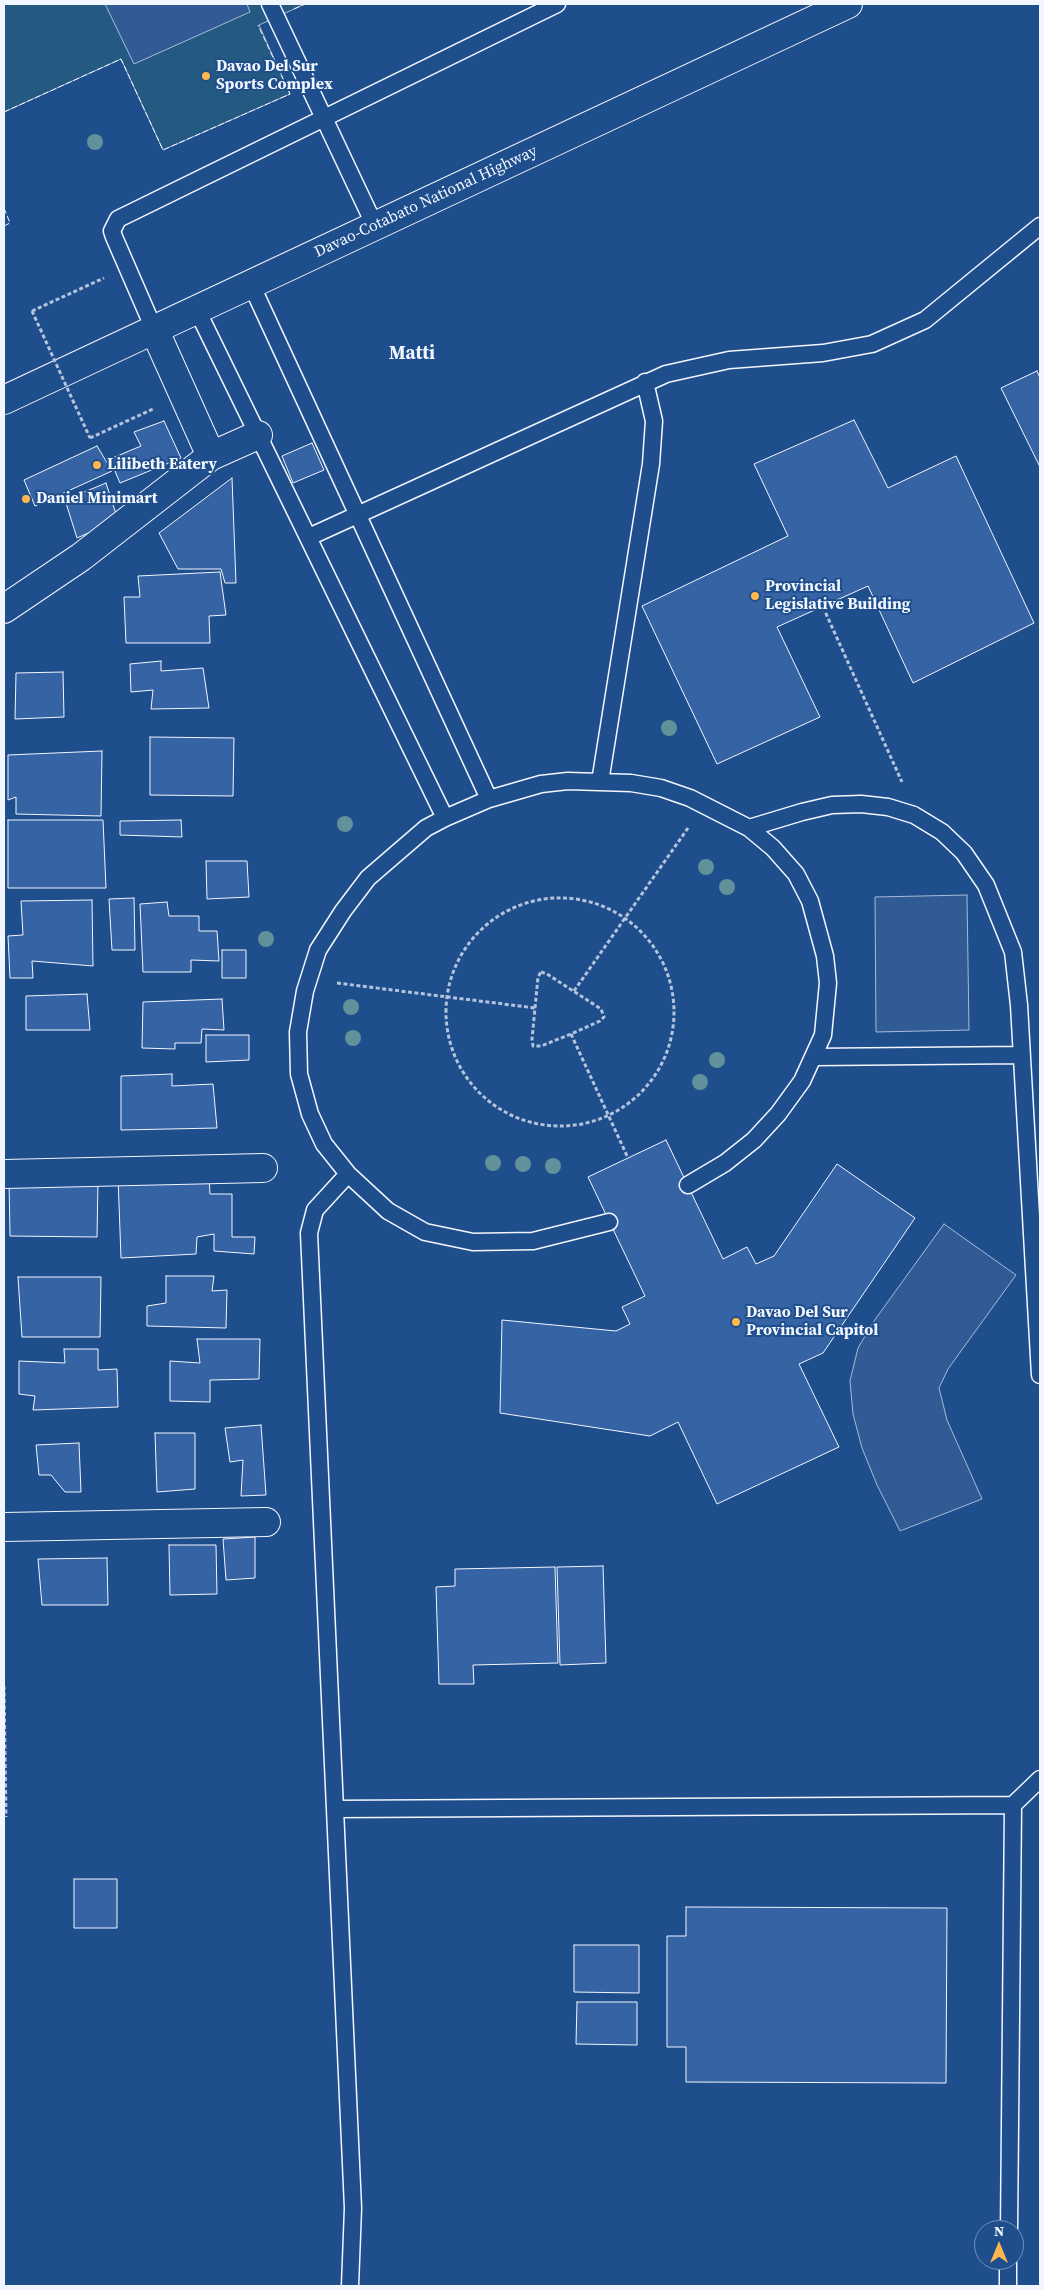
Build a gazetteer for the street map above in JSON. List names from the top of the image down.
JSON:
{
  "streets": {
    "main road": ["Davao-Cotabato National Highway"]
  },
  "districts": ["Matti"],
  "places": [
    "Davao Del Sur Sports Complex",
    "Lilibeth Eatery",
    "Daniel Minimart",
    "Provincial Legislative Building",
    "Davao Del Sur Provincial Capitol"
  ],
  "north": "top"
}
